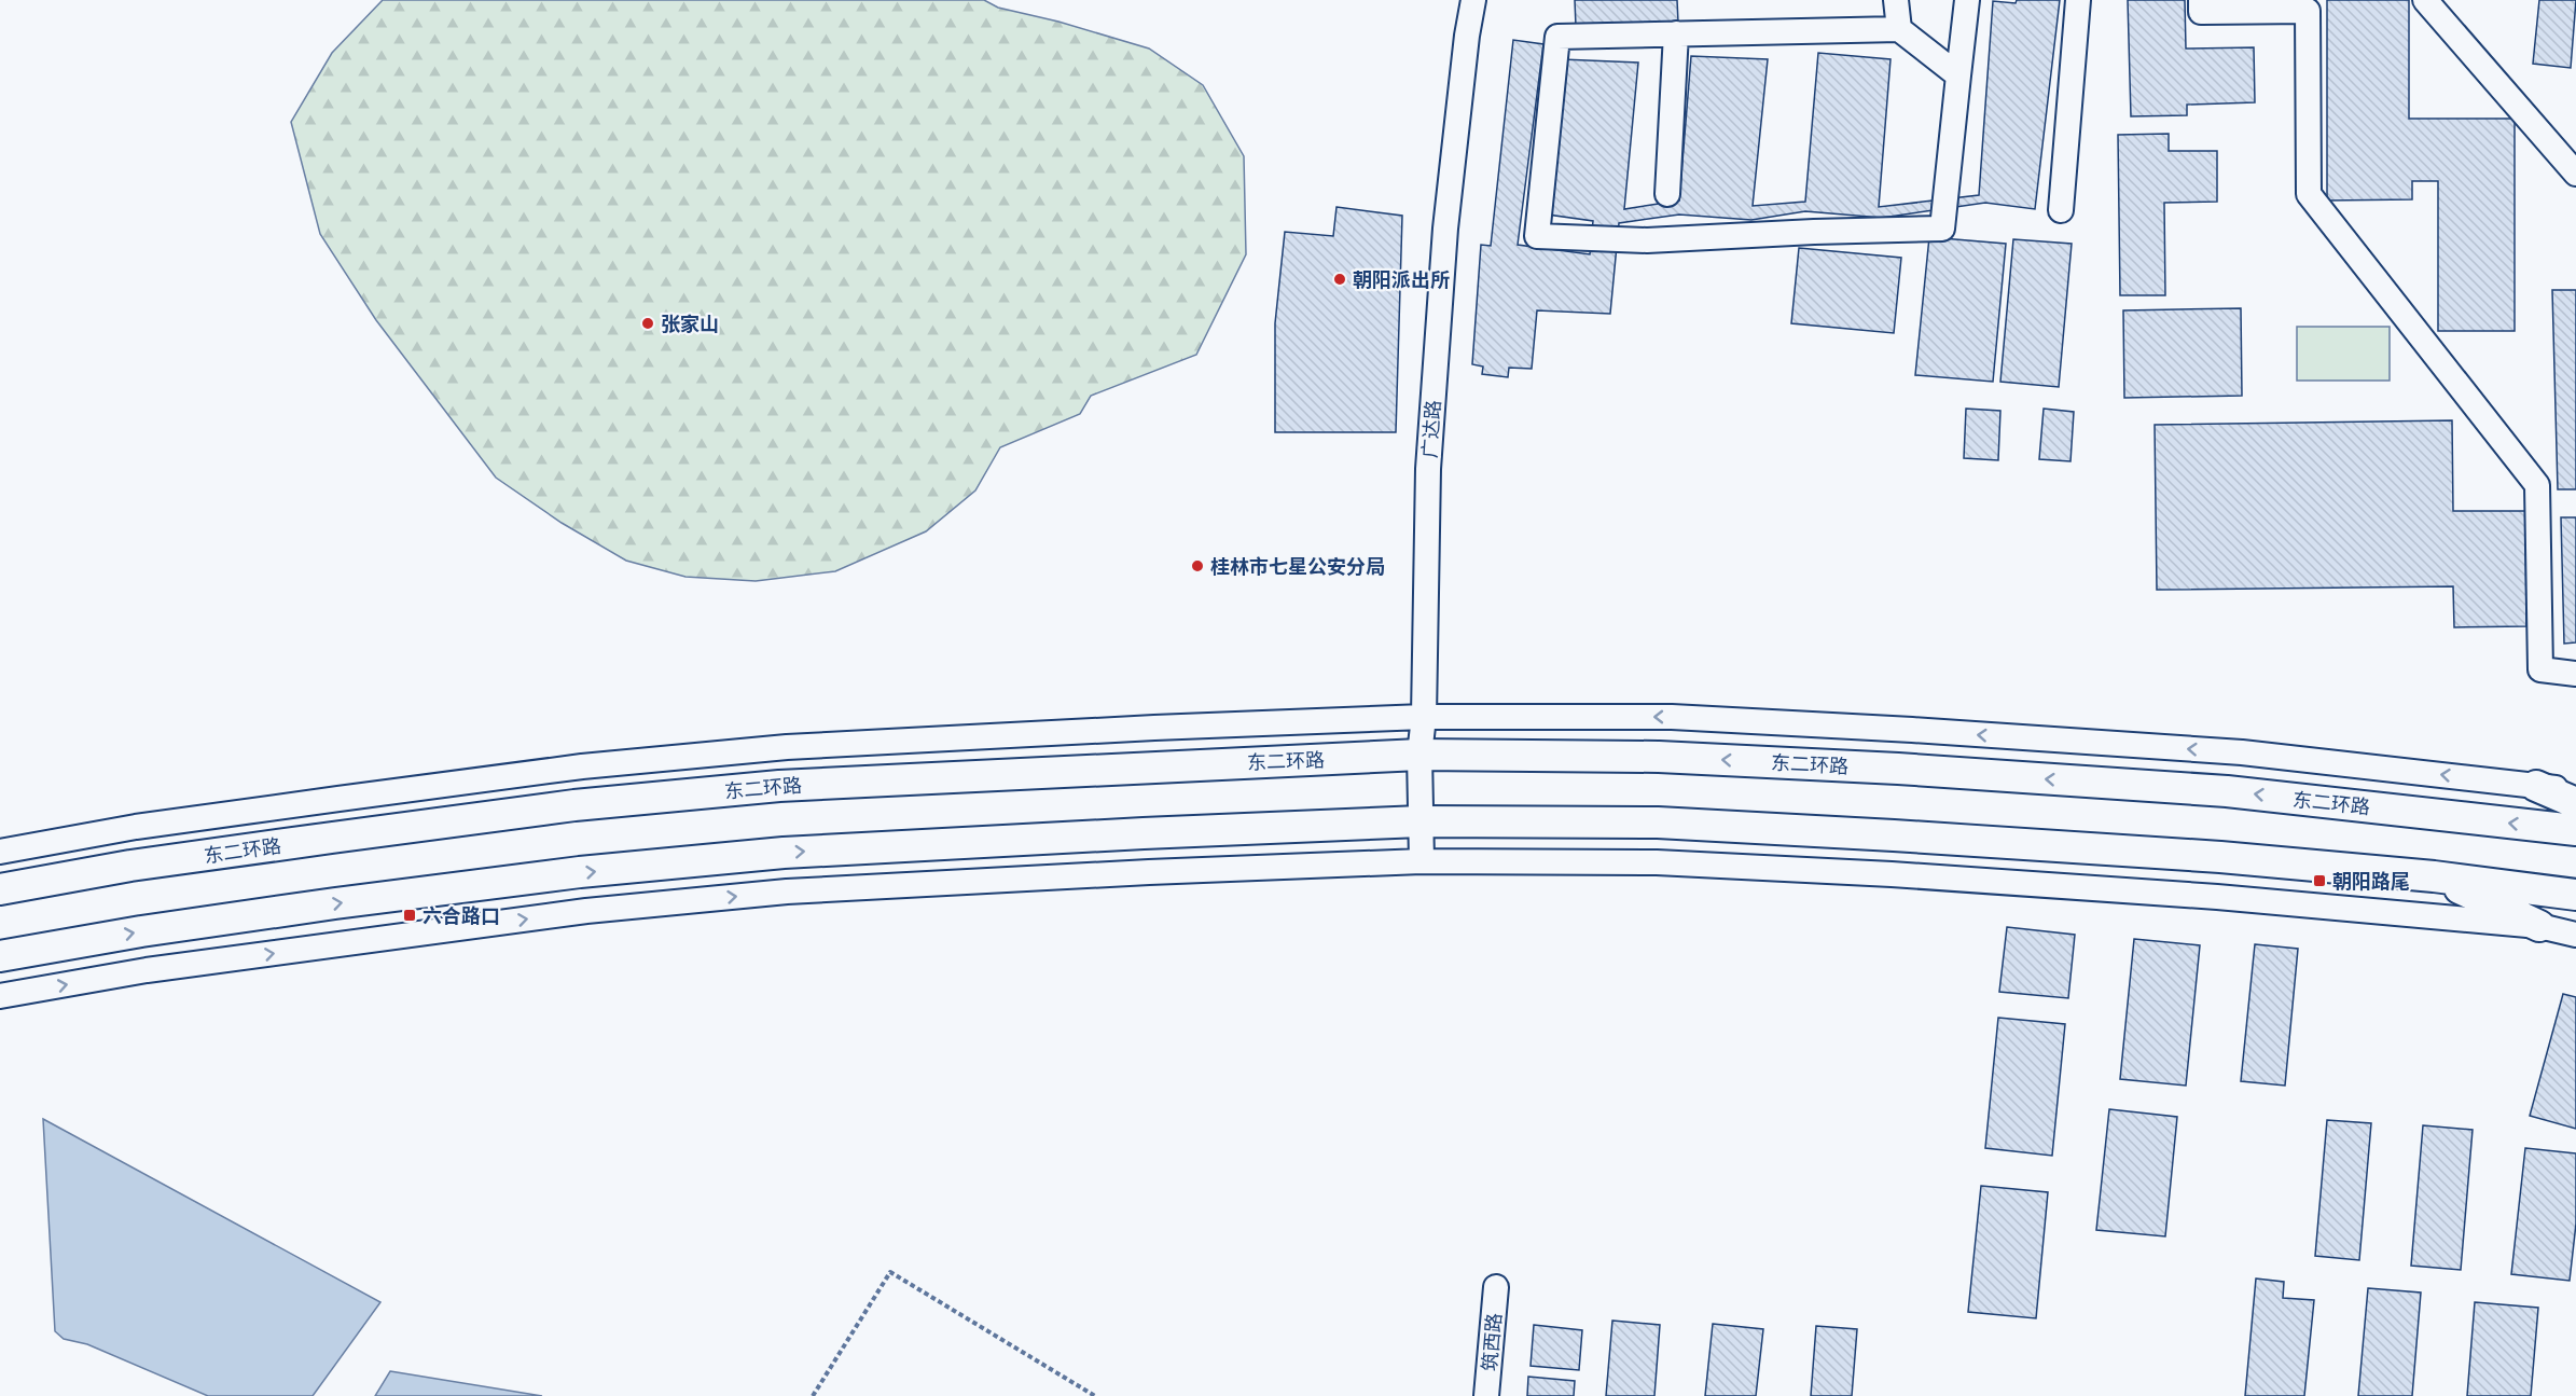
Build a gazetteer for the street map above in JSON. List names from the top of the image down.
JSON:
{
  "streets": {
    "main road": ["东二环路"],
    "street": ["广达路", "筑西路"]
  },
  "crossings": [
    ["广达路", "东二环路"]
  ],
  "places": {
    "other": ["朝阳派出所", "张家山", "桂林市七星公安分局"],
    "transit": ["朝阳路尾", "六合路口"]
  }
}
